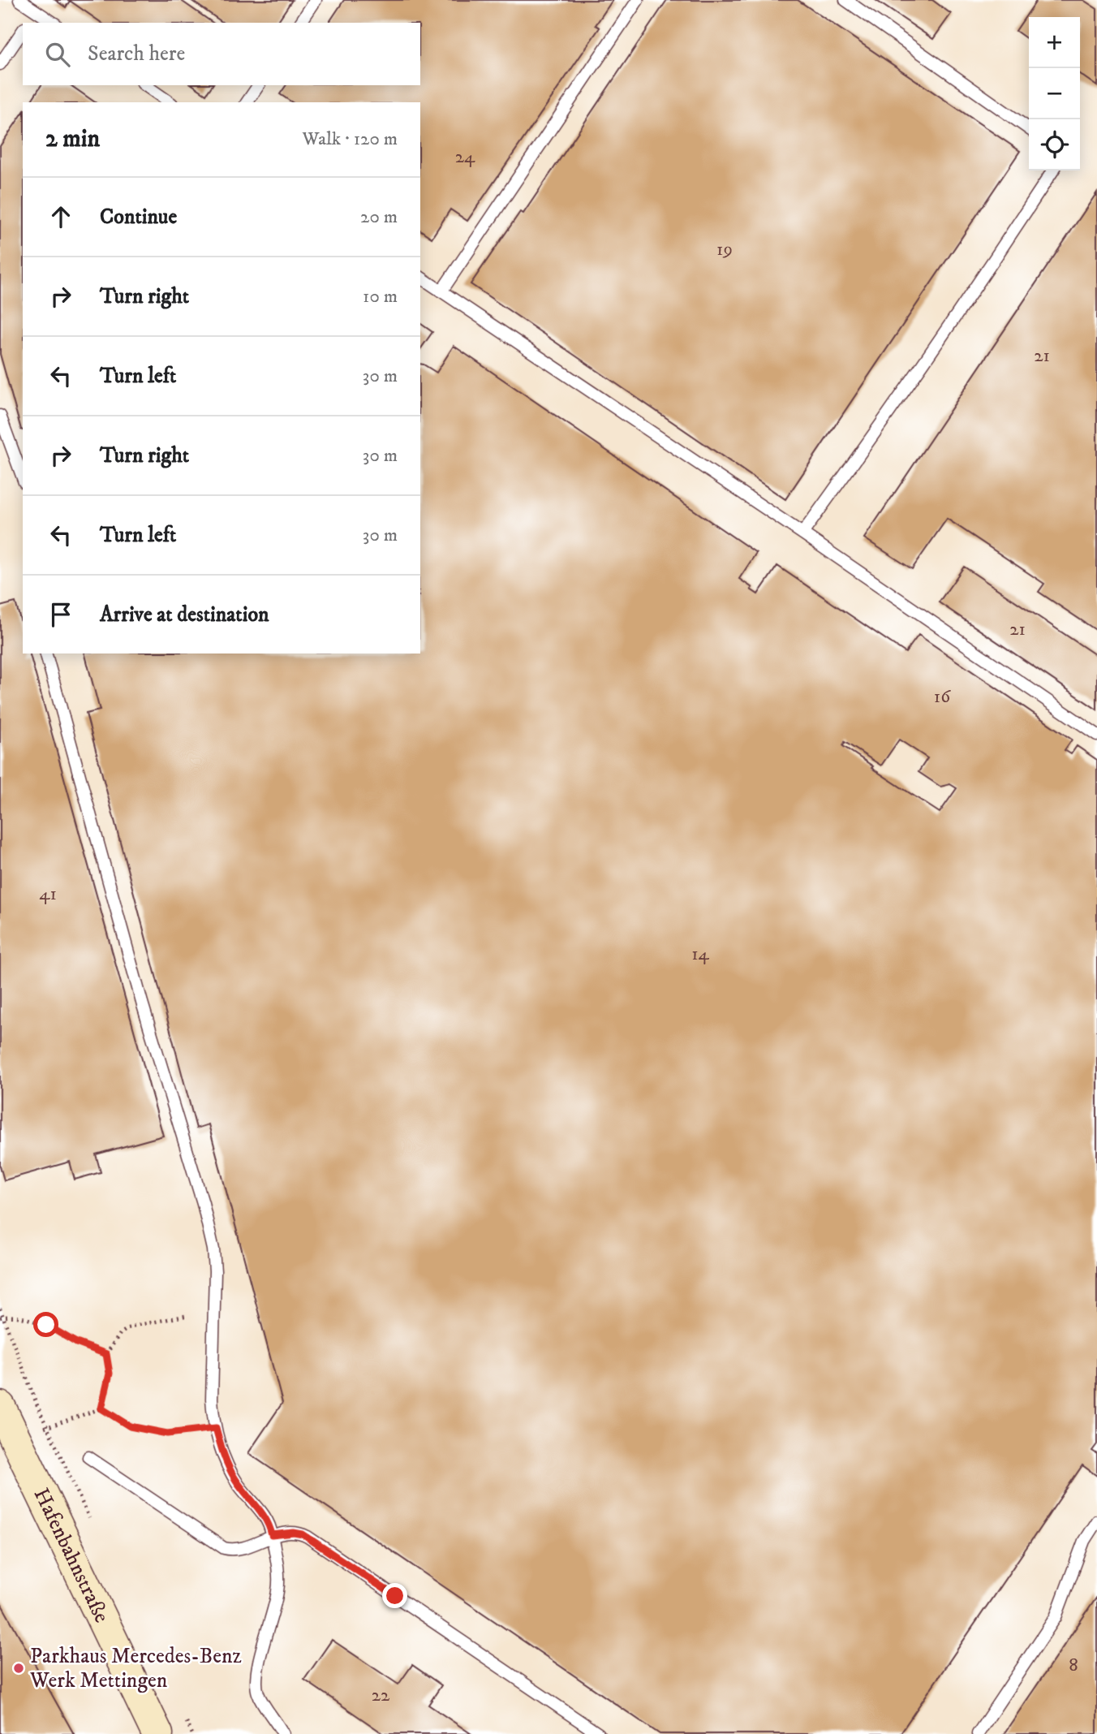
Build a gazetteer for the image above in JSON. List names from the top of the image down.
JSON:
{
  "streets": {
    "main road": ["Hafenbahnstraße"]
  },
  "places": ["Parkhaus Mercedes-Benz Werk Mettingen"],
  "house_numbers": [
    "24",
    "19",
    "21",
    "21",
    "16",
    "41",
    "14",
    "8",
    "22"
  ],
  "page": {
    "map_buttons": ["+", "−"],
    "search": "Search here",
    "heading": ["2 min", "Walk · 120 m"],
    "list": [
      ["Continue", "20 m"],
      ["Turn right", "10 m"],
      ["Turn left", "30 m"],
      ["Turn right", "30 m"],
      ["Turn left", "30 m"],
      "Arrive at destination"
    ]
  }
}
